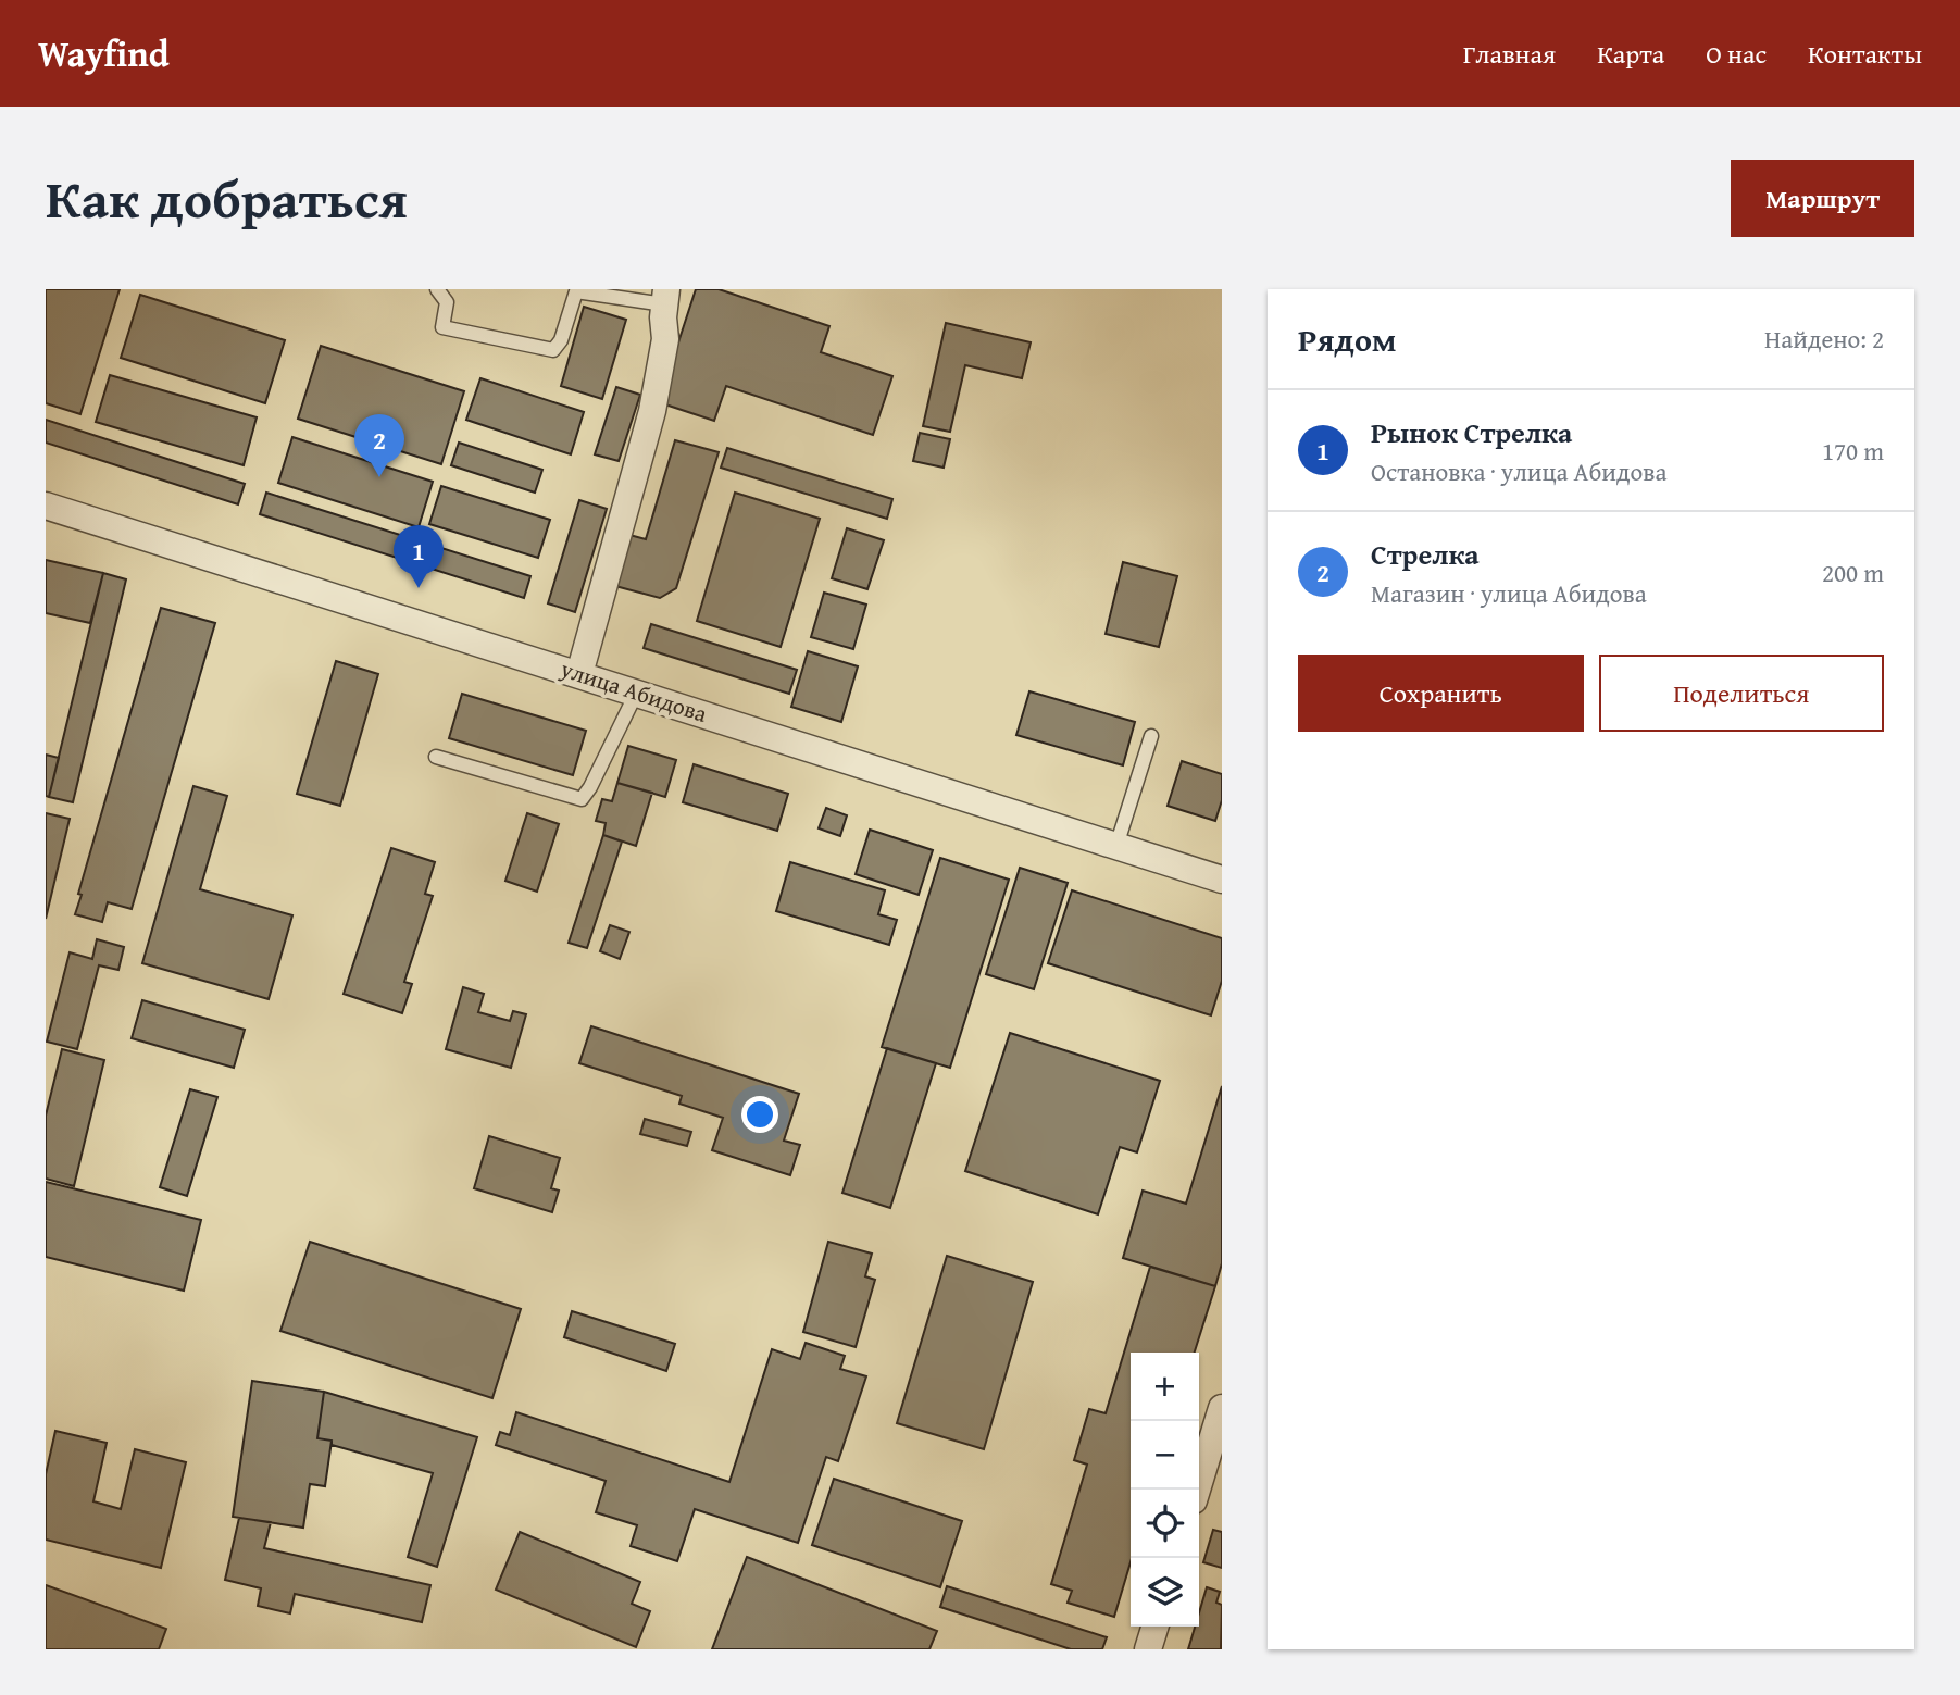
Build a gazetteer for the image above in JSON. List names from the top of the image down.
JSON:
{
  "streets": {
    "street": ["улица Абидова"]
  },
  "page": {
    "header": "Wayfind",
    "nav": [
      "Главная",
      "Карта",
      "О нас",
      "Контакты"
    ],
    "title": "Как добраться",
    "buttons": [
      "Маршрут",
      ["Сохранить", "Поделиться"]
    ],
    "heading": ["Рядом", "Найдено: 2"],
    "list": [
      {
        "mark": "1",
        "name": "Рынок Стрелка",
        "note": "Остановка · улица Абидова",
        "value": "170 m"
      },
      {
        "mark": "2",
        "name": "Стрелка",
        "note": "Магазин · улица Абидова",
        "value": "200 m"
      }
    ],
    "pins": ["2", "1"],
    "map_buttons": ["+", "−"]
  }
}
